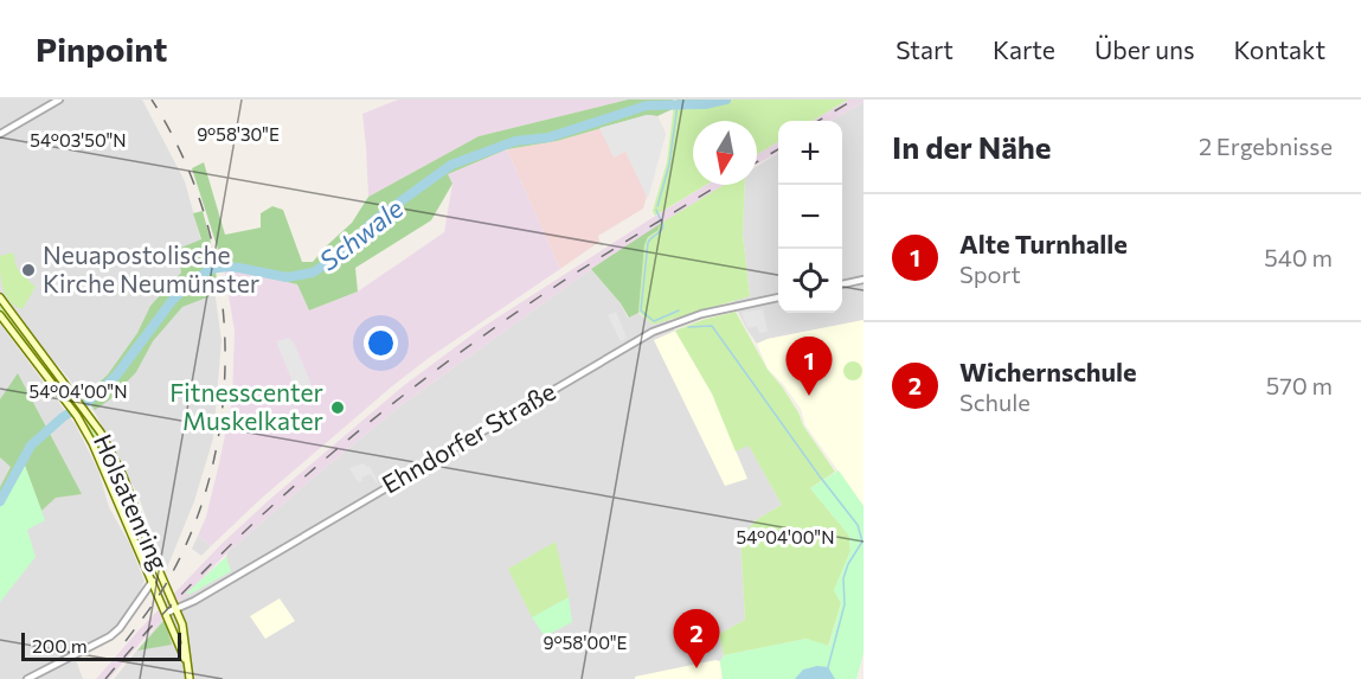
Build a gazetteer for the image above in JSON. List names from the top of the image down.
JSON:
{
  "streets": {
    "main road": ["Holsatenring"],
    "street": ["Ehndorfer Straße"]
  },
  "crossings": [
    ["Ehndorfer Straße", "Holsatenring"]
  ],
  "water": ["Schwale"],
  "places": ["Neuapostolische Kirche Neumünster", "Fitnesscenter Muskelkater"],
  "scale_bar": "200 m",
  "north": "bottom",
  "page": {
    "header": "Pinpoint",
    "nav": [
      "Start",
      "Karte",
      "Über uns",
      "Kontakt"
    ],
    "heading": ["In der Nähe", "2 Ergebnisse"],
    "map_buttons": ["+", "−"],
    "list": [
      {
        "mark": "1",
        "name": "Alte Turnhalle",
        "note": "Sport",
        "value": "540 m"
      },
      {
        "mark": "2",
        "name": "Wichernschule",
        "note": "Schule",
        "value": "570 m"
      }
    ],
    "pins": ["1", "2"],
    "scale": "200 m"
  },
  "coordinates": [
    "9°58'30\"E",
    "54°03'50\"N",
    "54°04'00\"N",
    "9°58'00\"E"
  ]
}
